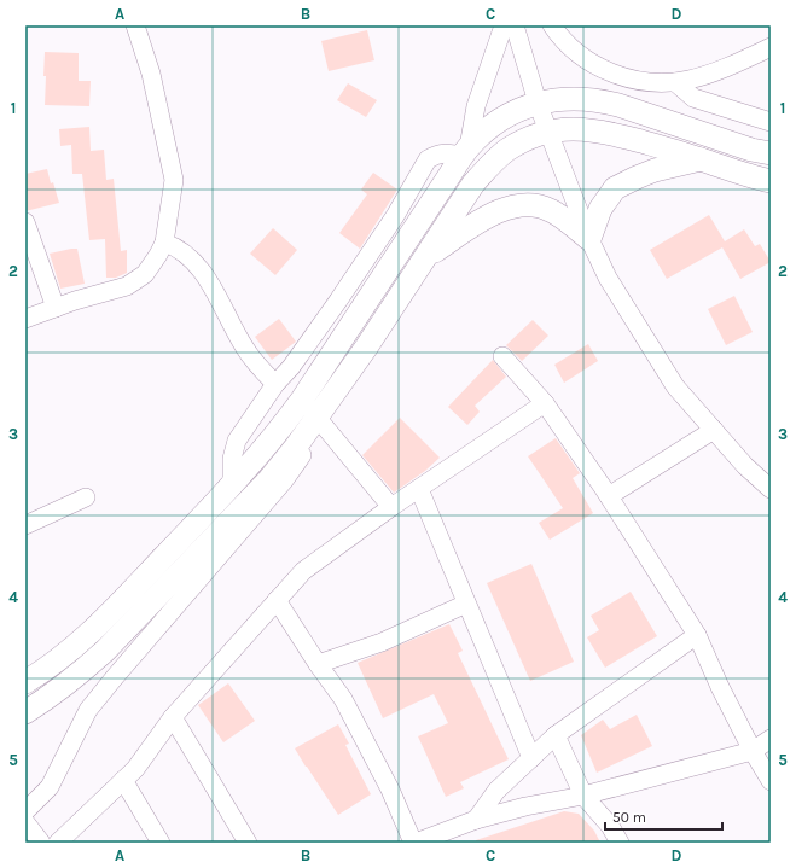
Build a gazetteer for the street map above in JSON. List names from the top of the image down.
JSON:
{
  "scale_bar": "50 m",
  "grid": {
    "columns": [
      "A",
      "B",
      "C",
      "D"
    ],
    "rows": [
      "1",
      "2",
      "3",
      "4",
      "5"
    ]
  }
}
